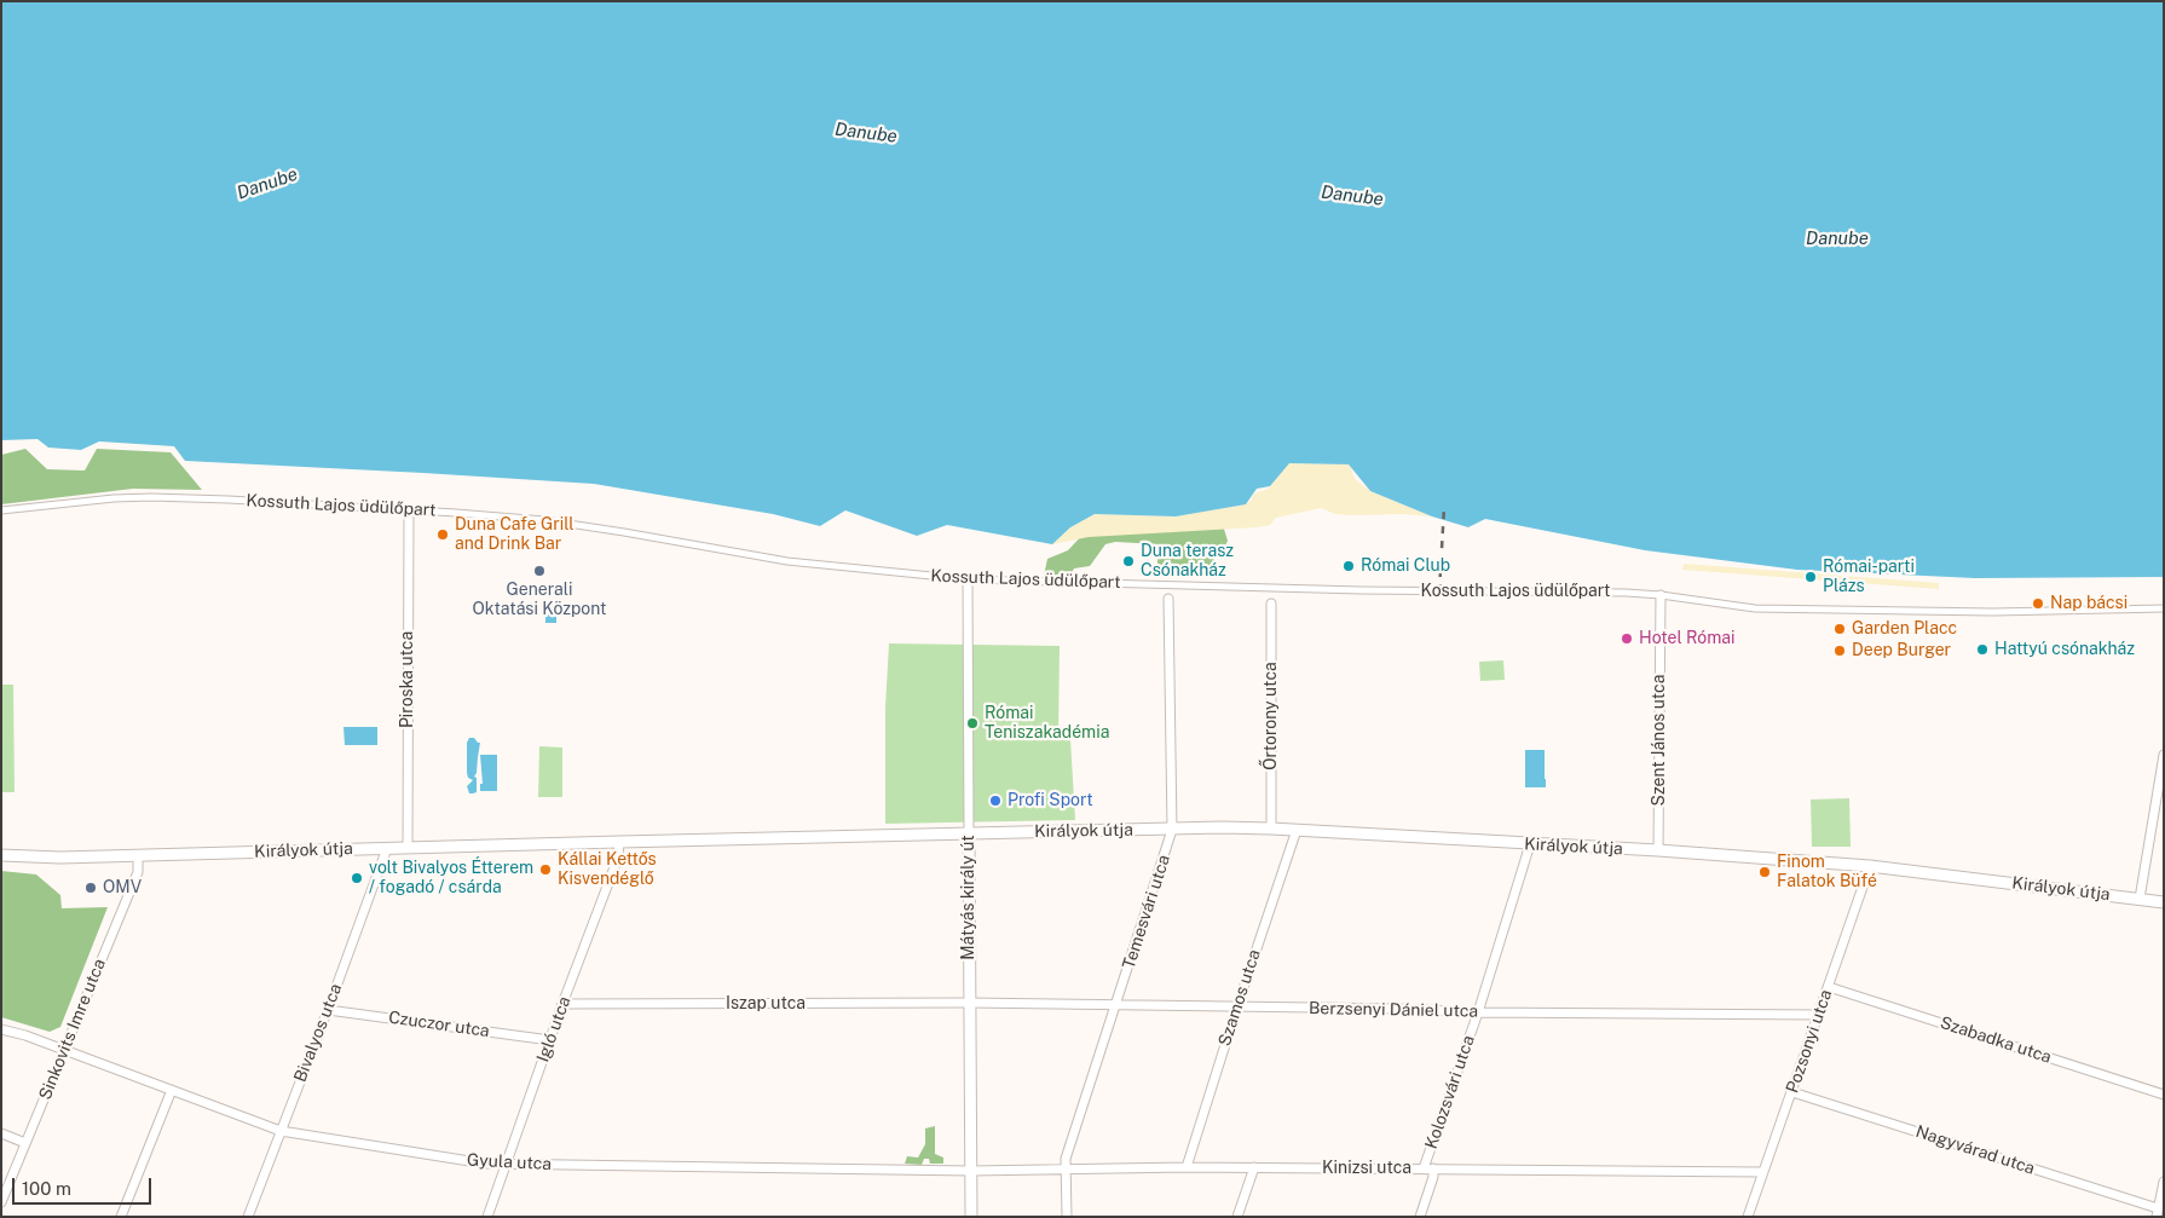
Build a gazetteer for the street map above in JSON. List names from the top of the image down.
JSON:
{
  "streets": {
    "street": [
      "Kossuth Lajos üdülőpart",
      "Piroska utca",
      "Őrtorony utca",
      "Szent János utca",
      "Királyok útja",
      "Mátyás király út",
      "Temesvári utca",
      "Szamos utca",
      "Iszap utca",
      "Berzsenyi Dániel utca",
      "Czuczor utca",
      "Sinkovits Imre utca",
      "Igló utca",
      "Bivalyos utca",
      "Szabadka utca",
      "Pozsonyi utca",
      "Kolozsvári utca",
      "Nagyvárad utca",
      "Gyula utca",
      "Kinizsi utca"
    ]
  },
  "crossings": [
    ["Kossuth Lajos üdülőpart", "Piroska utca"],
    ["Kossuth Lajos üdülőpart", "Szent János utca"],
    ["Kossuth Lajos üdülőpart", "Mátyás király út"],
    ["Piroska utca", "Királyok útja"],
    ["Őrtorony utca", "Királyok útja"],
    ["Szent János utca", "Királyok útja"],
    ["Királyok útja", "Mátyás király út"],
    ["Királyok útja", "Temesvári utca"],
    ["Királyok útja", "Szamos utca"],
    ["Királyok útja", "Sinkovits Imre utca"],
    ["Királyok útja", "Igló utca"],
    ["Királyok útja", "Bivalyos utca"],
    ["Királyok útja", "Pozsonyi utca"],
    ["Királyok útja", "Kolozsvári utca"],
    ["Mátyás király út", "Iszap utca"],
    ["Mátyás király út", "Berzsenyi Dániel utca"],
    ["Mátyás király út", "Gyula utca"],
    ["Mátyás király út", "Kinizsi utca"],
    ["Temesvári utca", "Berzsenyi Dániel utca"],
    ["Temesvári utca", "Kinizsi utca"],
    ["Szamos utca", "Berzsenyi Dániel utca"],
    ["Szamos utca", "Kinizsi utca"],
    ["Iszap utca", "Berzsenyi Dániel utca"],
    ["Iszap utca", "Igló utca"],
    ["Berzsenyi Dániel utca", "Pozsonyi utca"],
    ["Berzsenyi Dániel utca", "Kolozsvári utca"],
    ["Czuczor utca", "Igló utca"],
    ["Czuczor utca", "Bivalyos utca"],
    ["Sinkovits Imre utca", "Gyula utca"],
    ["Igló utca", "Gyula utca"],
    ["Bivalyos utca", "Gyula utca"],
    ["Szabadka utca", "Pozsonyi utca"],
    ["Pozsonyi utca", "Nagyvárad utca"],
    ["Pozsonyi utca", "Kinizsi utca"],
    ["Kolozsvári utca", "Kinizsi utca"],
    ["Gyula utca", "Kinizsi utca"]
  ],
  "water": ["Danube"],
  "places": [
    "Duna Cafe Grill and Drink Bar",
    "Duna terasz Csónakház",
    "Római Club",
    "Generali Oktatási Központ",
    "Római-parti Plázs",
    "Nap bácsi",
    "Garden Placc",
    "Hotel Római",
    "Hattyú csónakház",
    "Deep Burger",
    "Római Teniszakadémia",
    "Profi Sport",
    "Kállai Kettős Kisvendéglő",
    "Finom Falatok Büfé",
    "volt Bivalyos Étterem / fogadó / csárda",
    "OMV"
  ],
  "scale_bar": "100 m"
}
